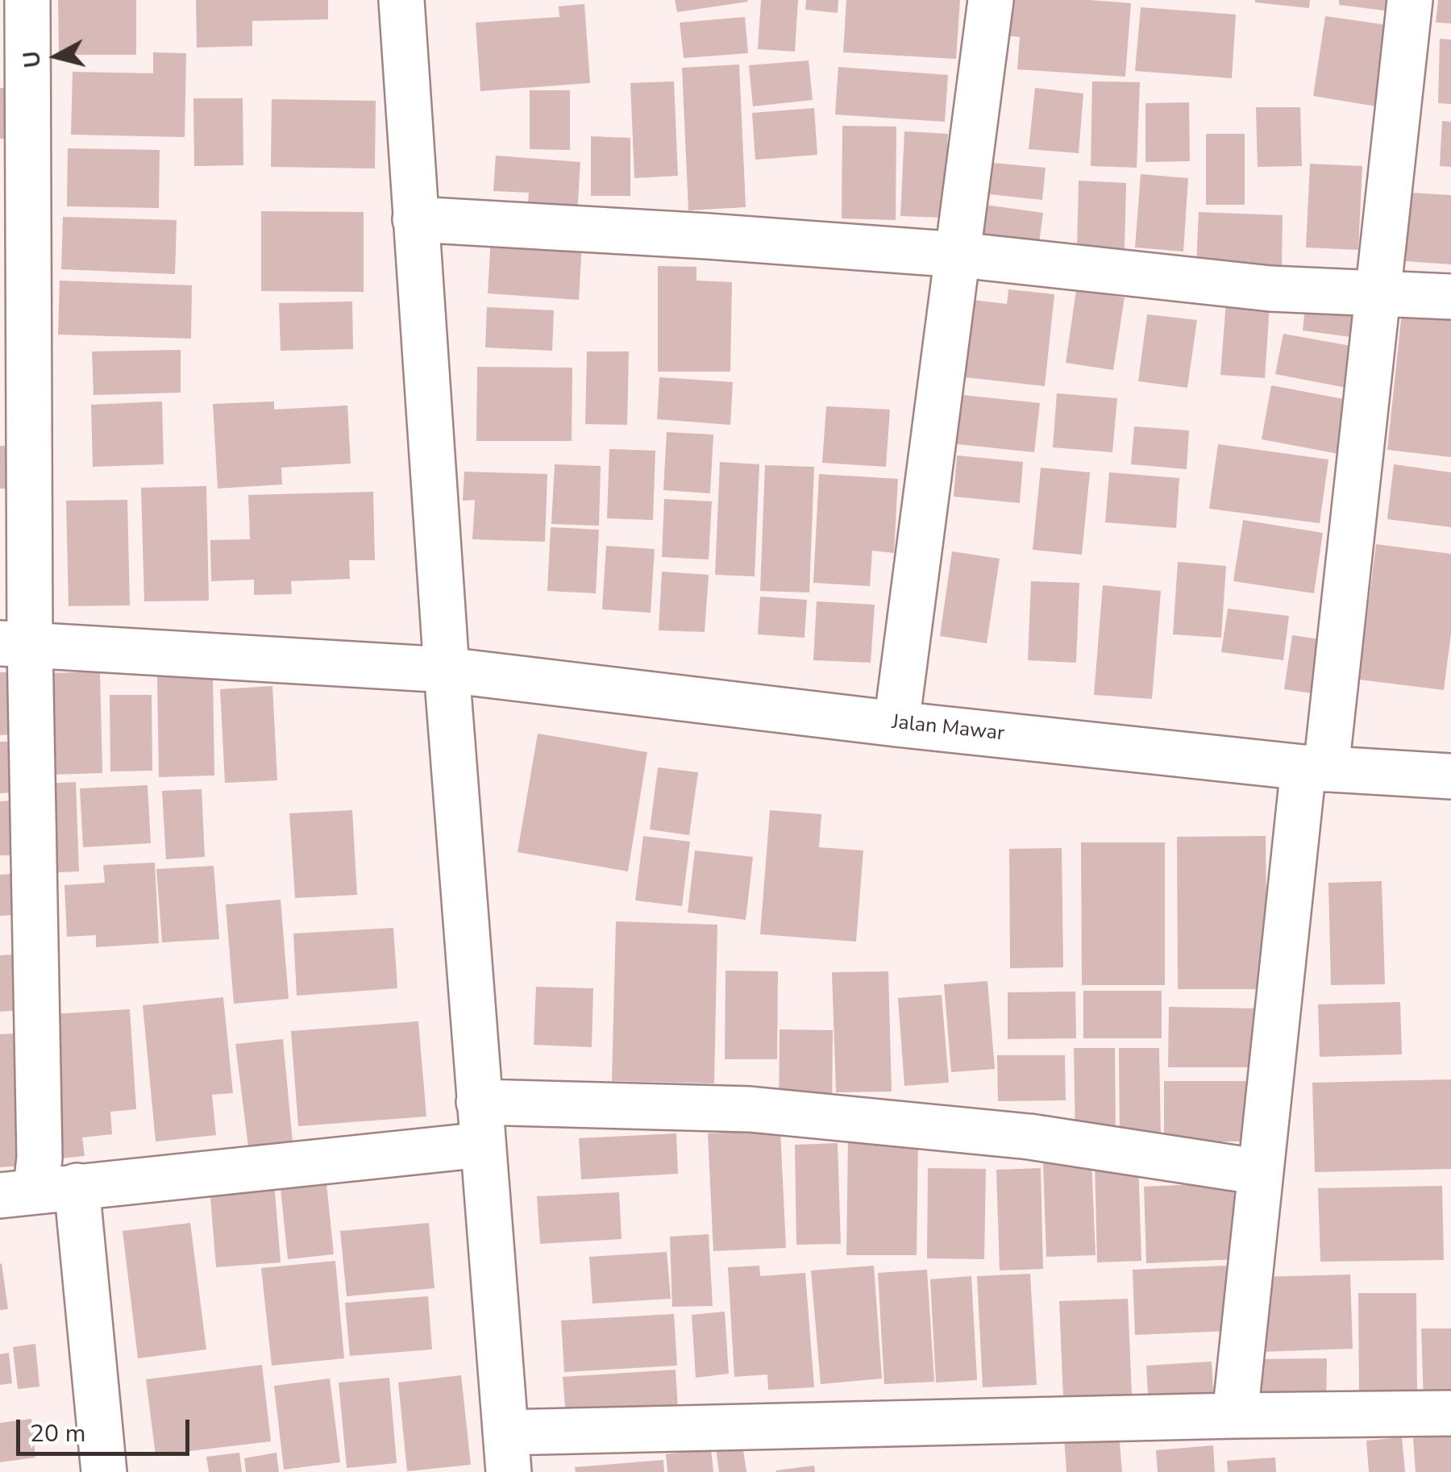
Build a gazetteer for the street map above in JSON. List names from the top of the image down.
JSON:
{
  "streets": {
    "street": ["Jalan Mawar"]
  },
  "scale_bar": "20 m",
  "north": "left"
}
